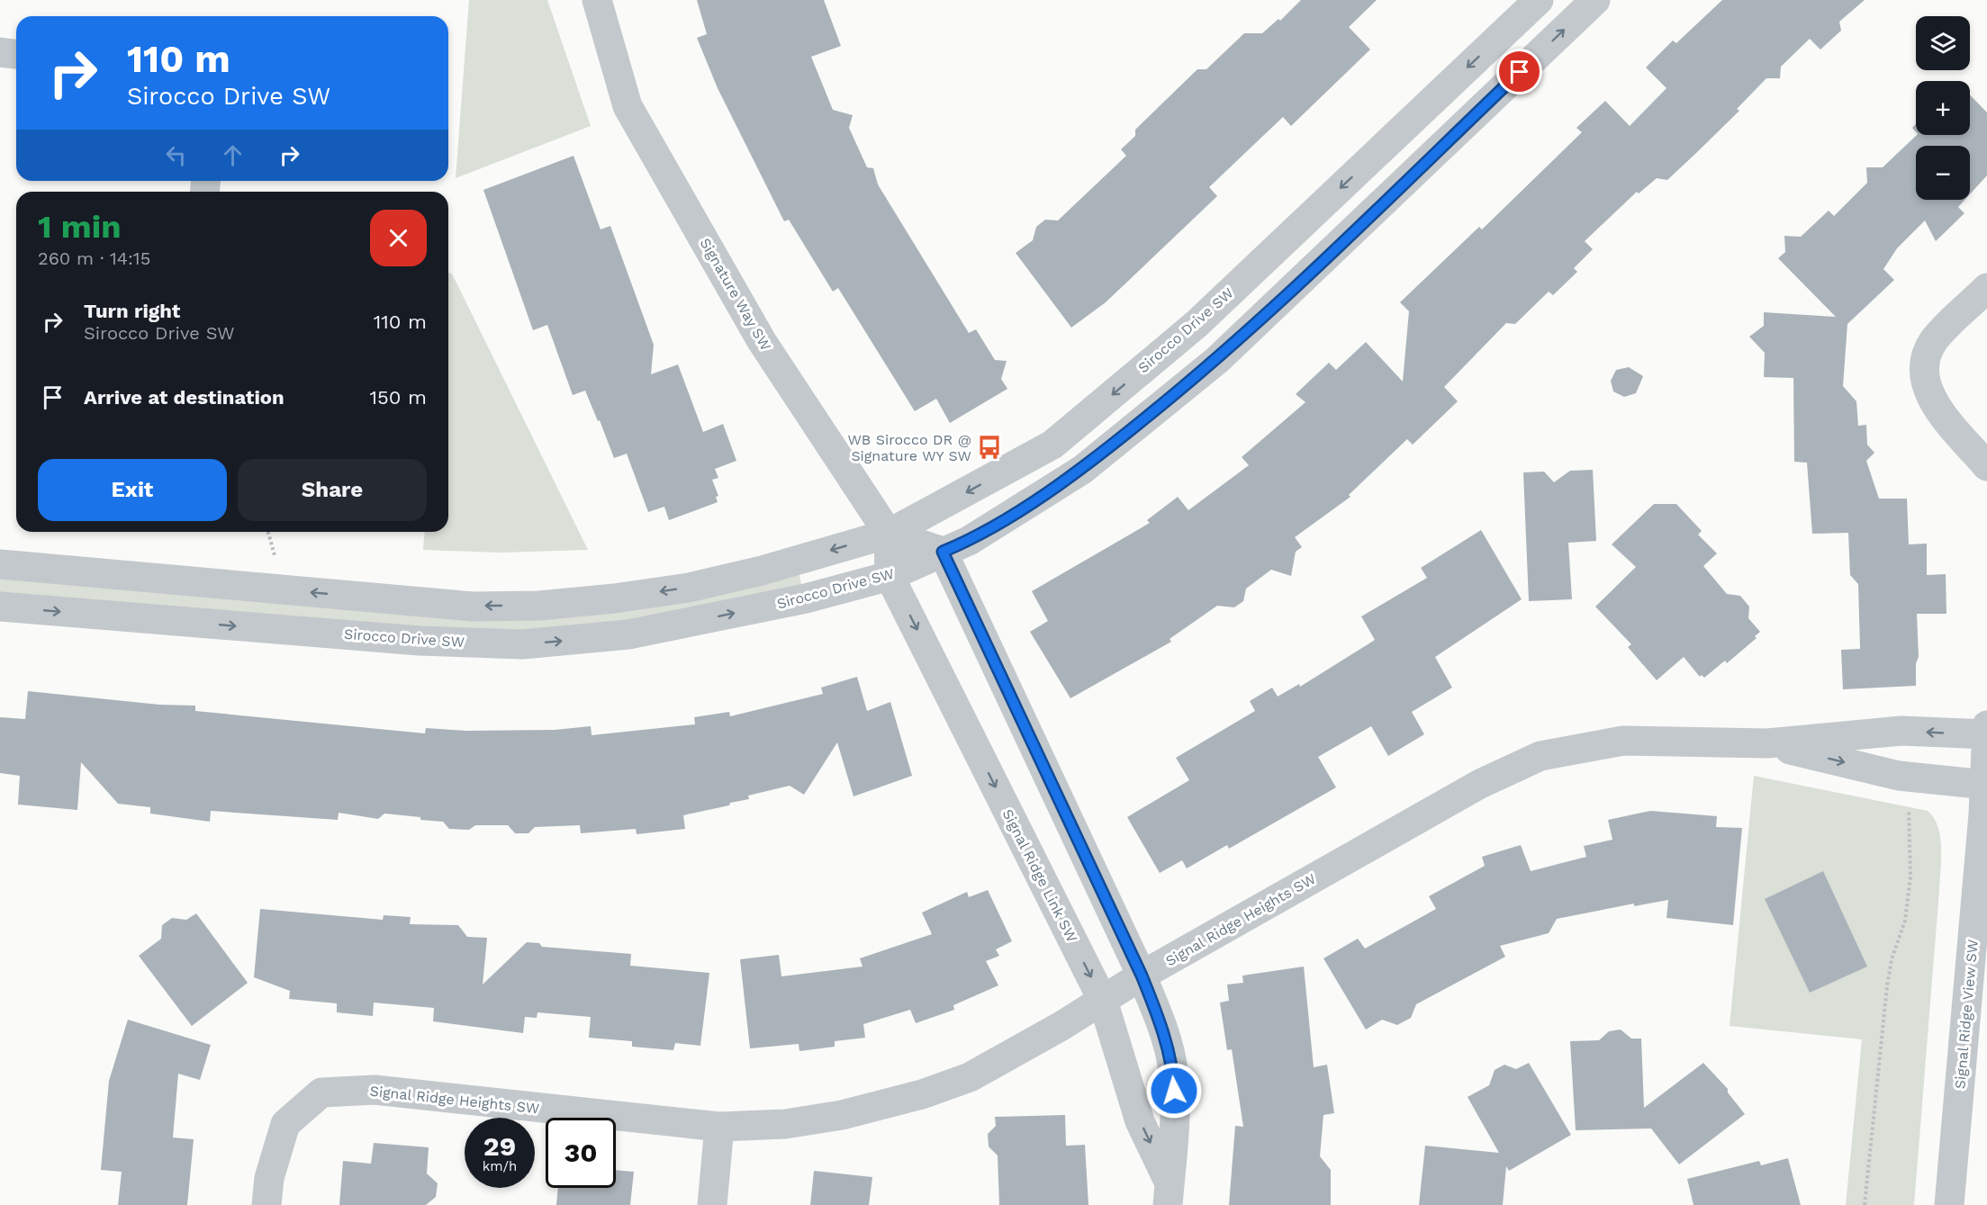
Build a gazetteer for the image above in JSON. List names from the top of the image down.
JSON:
{
  "streets": {
    "street": [
      "Signature Way SW",
      "Sirocco Drive SW",
      "Signal Ridge Link SW",
      "Signal Ridge Heights SW",
      "Signal Ridge View SW"
    ]
  },
  "crossings": [
    ["Signature Way SW", "Sirocco Drive SW"],
    ["Sirocco Drive SW", "Signal Ridge Link SW"],
    ["Signal Ridge Link SW", "Signal Ridge Heights SW"],
    ["Signal Ridge Heights SW", "Signal Ridge View SW"]
  ],
  "places": {
    "bus stop": ["WB Sirocco DR @ Signature WY SW"]
  },
  "page": {
    "map_buttons": ["+", "−"],
    "turn": ["110 m", "Sirocco Drive SW"],
    "heading": ["1 min", "260 m · 14:15"],
    "list": [
      {
        "name": "Turn right",
        "note": "Sirocco Drive SW",
        "value": "110 m"
      },
      {
        "name": "Arrive at destination",
        "value": "150 m"
      }
    ],
    "buttons": ["Exit", "Share"],
    "speed": "29 km/h",
    "limit": "30"
  }
}
